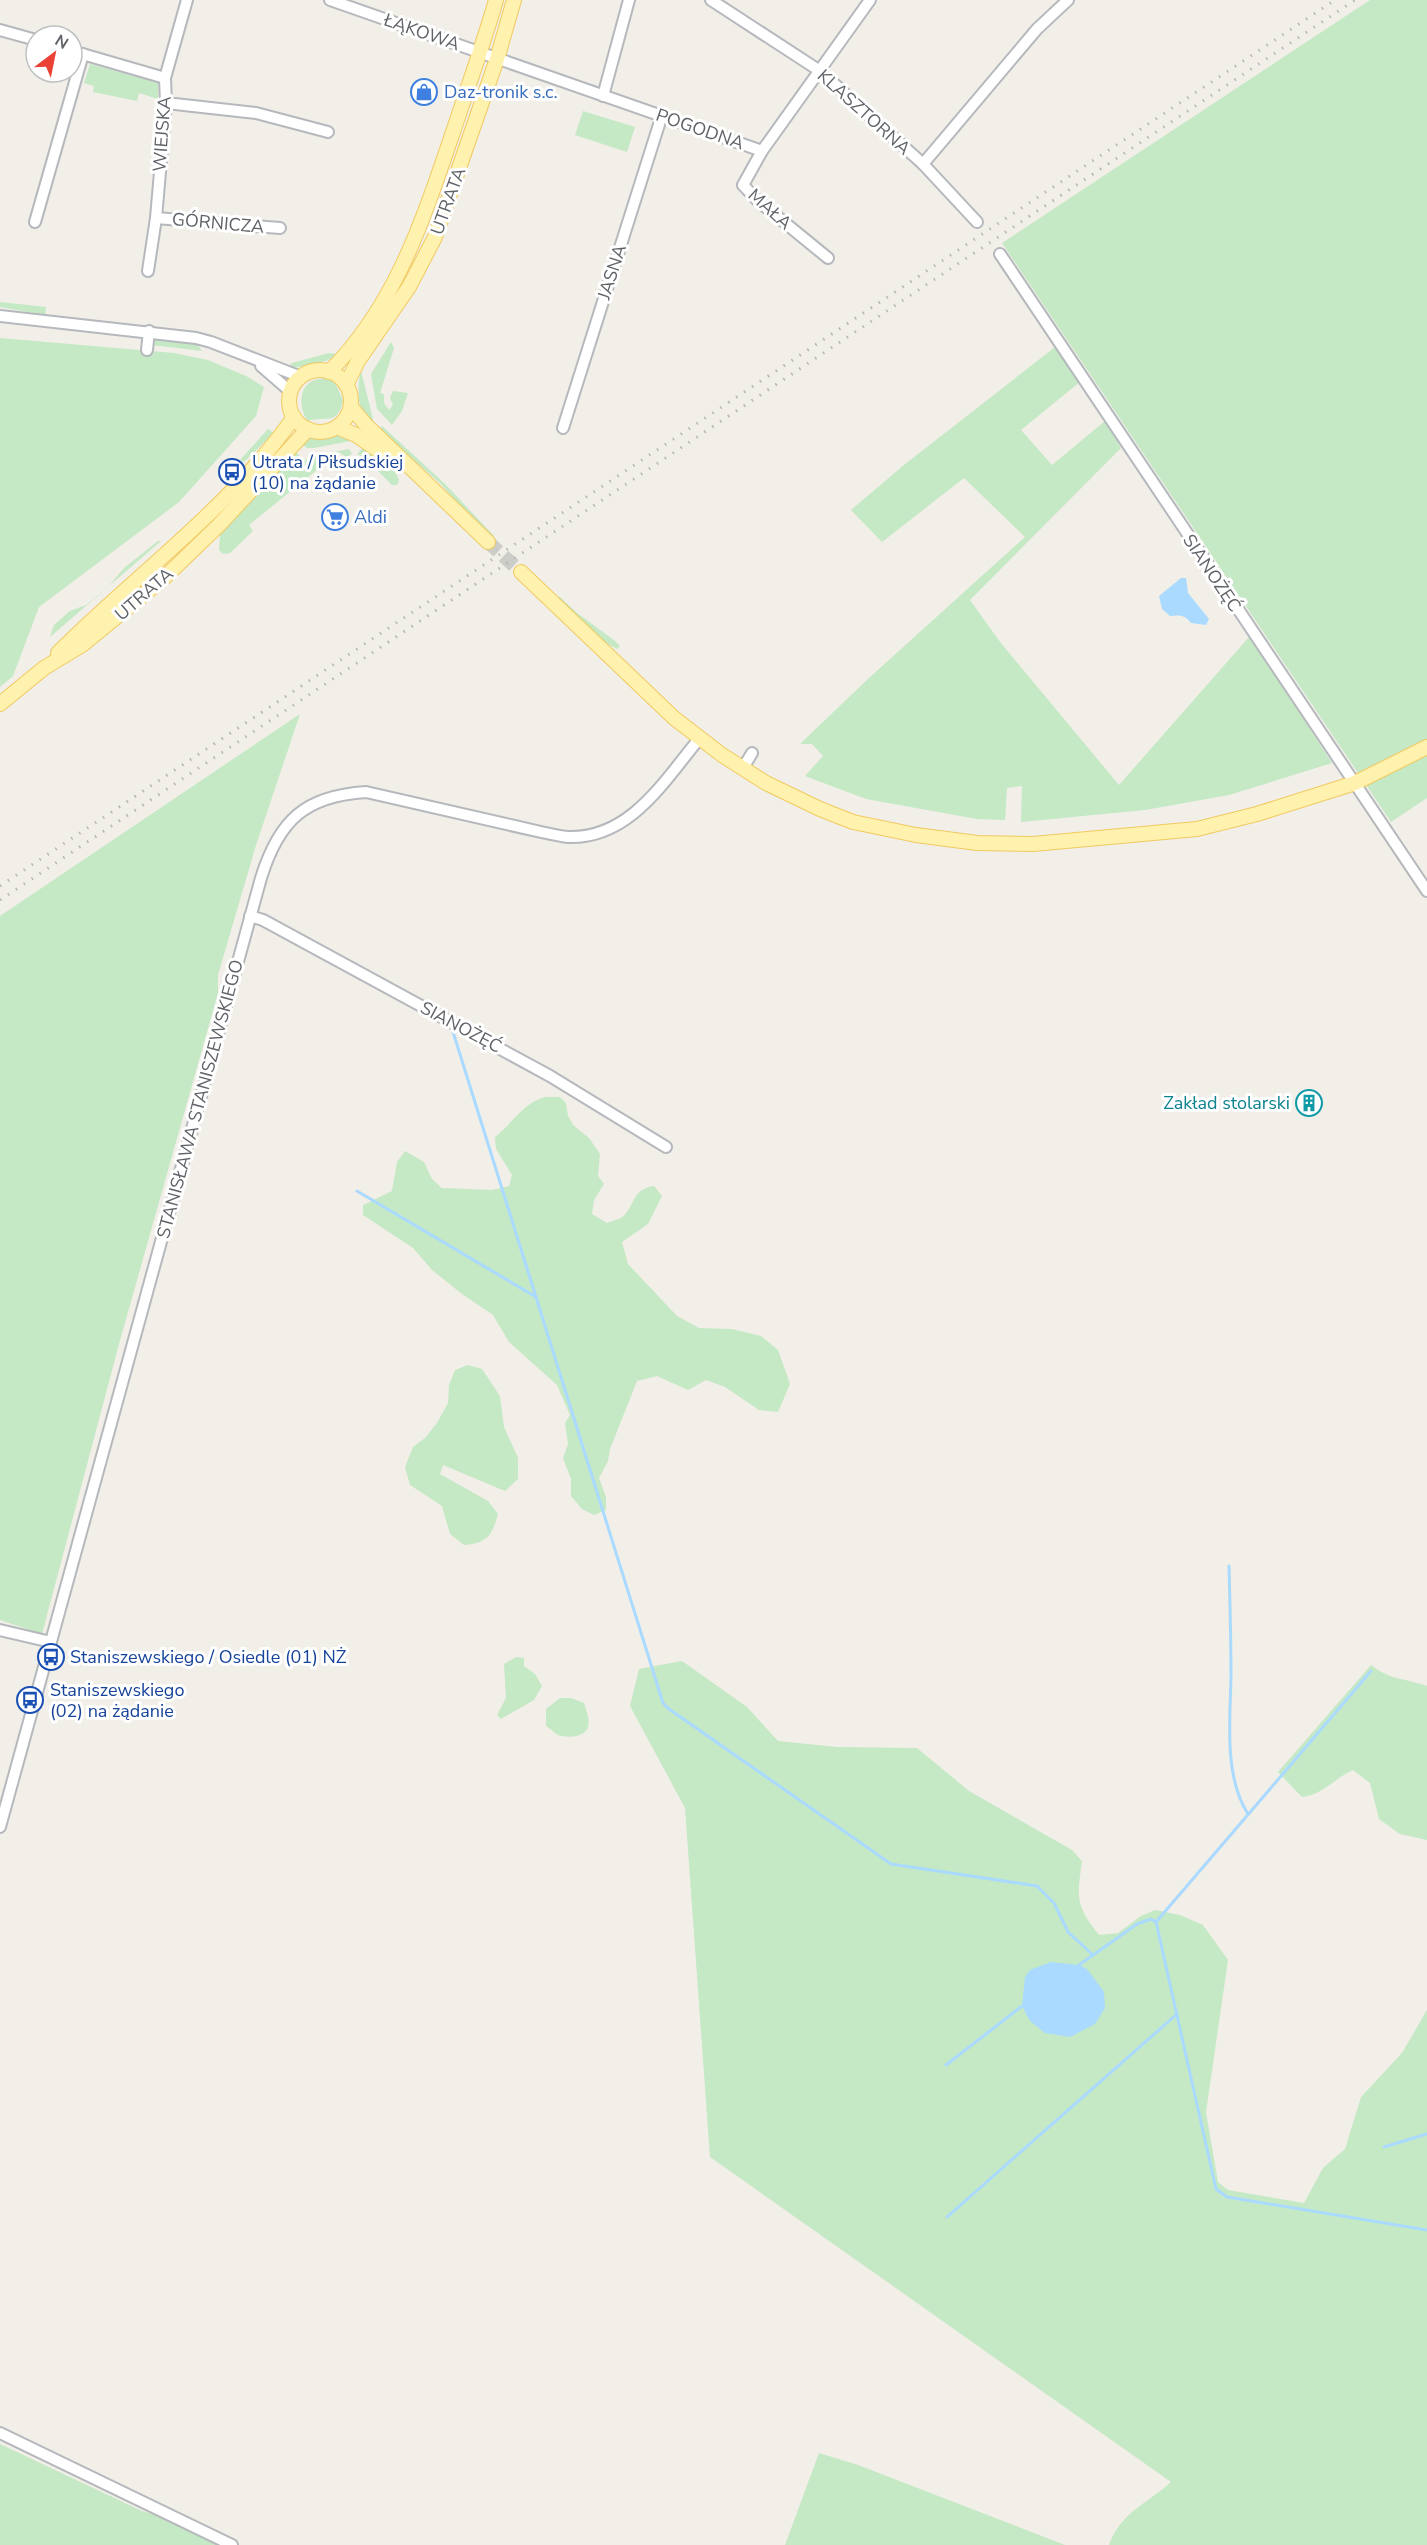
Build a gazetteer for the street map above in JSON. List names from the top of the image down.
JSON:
{
  "streets": {
    "main road": ["UTRATA"],
    "street": [
      "ŁĄKOWA",
      "KLASZTORNA",
      "POGODNA",
      "WIEJSKA",
      "MAŁA",
      "GÓRNICZA",
      "JASNA",
      "SIANOŻĘĆ",
      "STANISŁAWA STANISZEWSKIEGO"
    ]
  },
  "crossings": [
    ["ŁĄKOWA", "POGODNA"],
    ["ŁĄKOWA", "UTRATA"],
    ["KLASZTORNA", "POGODNA"],
    ["POGODNA", "UTRATA"],
    ["POGODNA", "MAŁA"],
    ["POGODNA", "JASNA"],
    ["WIEJSKA", "GÓRNICZA"],
    ["SIANOŻĘĆ", "STANISŁAWA STANISZEWSKIEGO"]
  ],
  "places": {
    "shop": ["Daz-tronik s.c."],
    "bus stop": ["Utrata / Piłsudskiej (10) na żądanie", "Staniszewskiego / Osiedle (01) NŻ", "Staniszewskiego (02) na żądanie"],
    "supermarket": ["Aldi"],
    "building": ["Zakład stolarski"]
  },
  "north": "top right"
}
